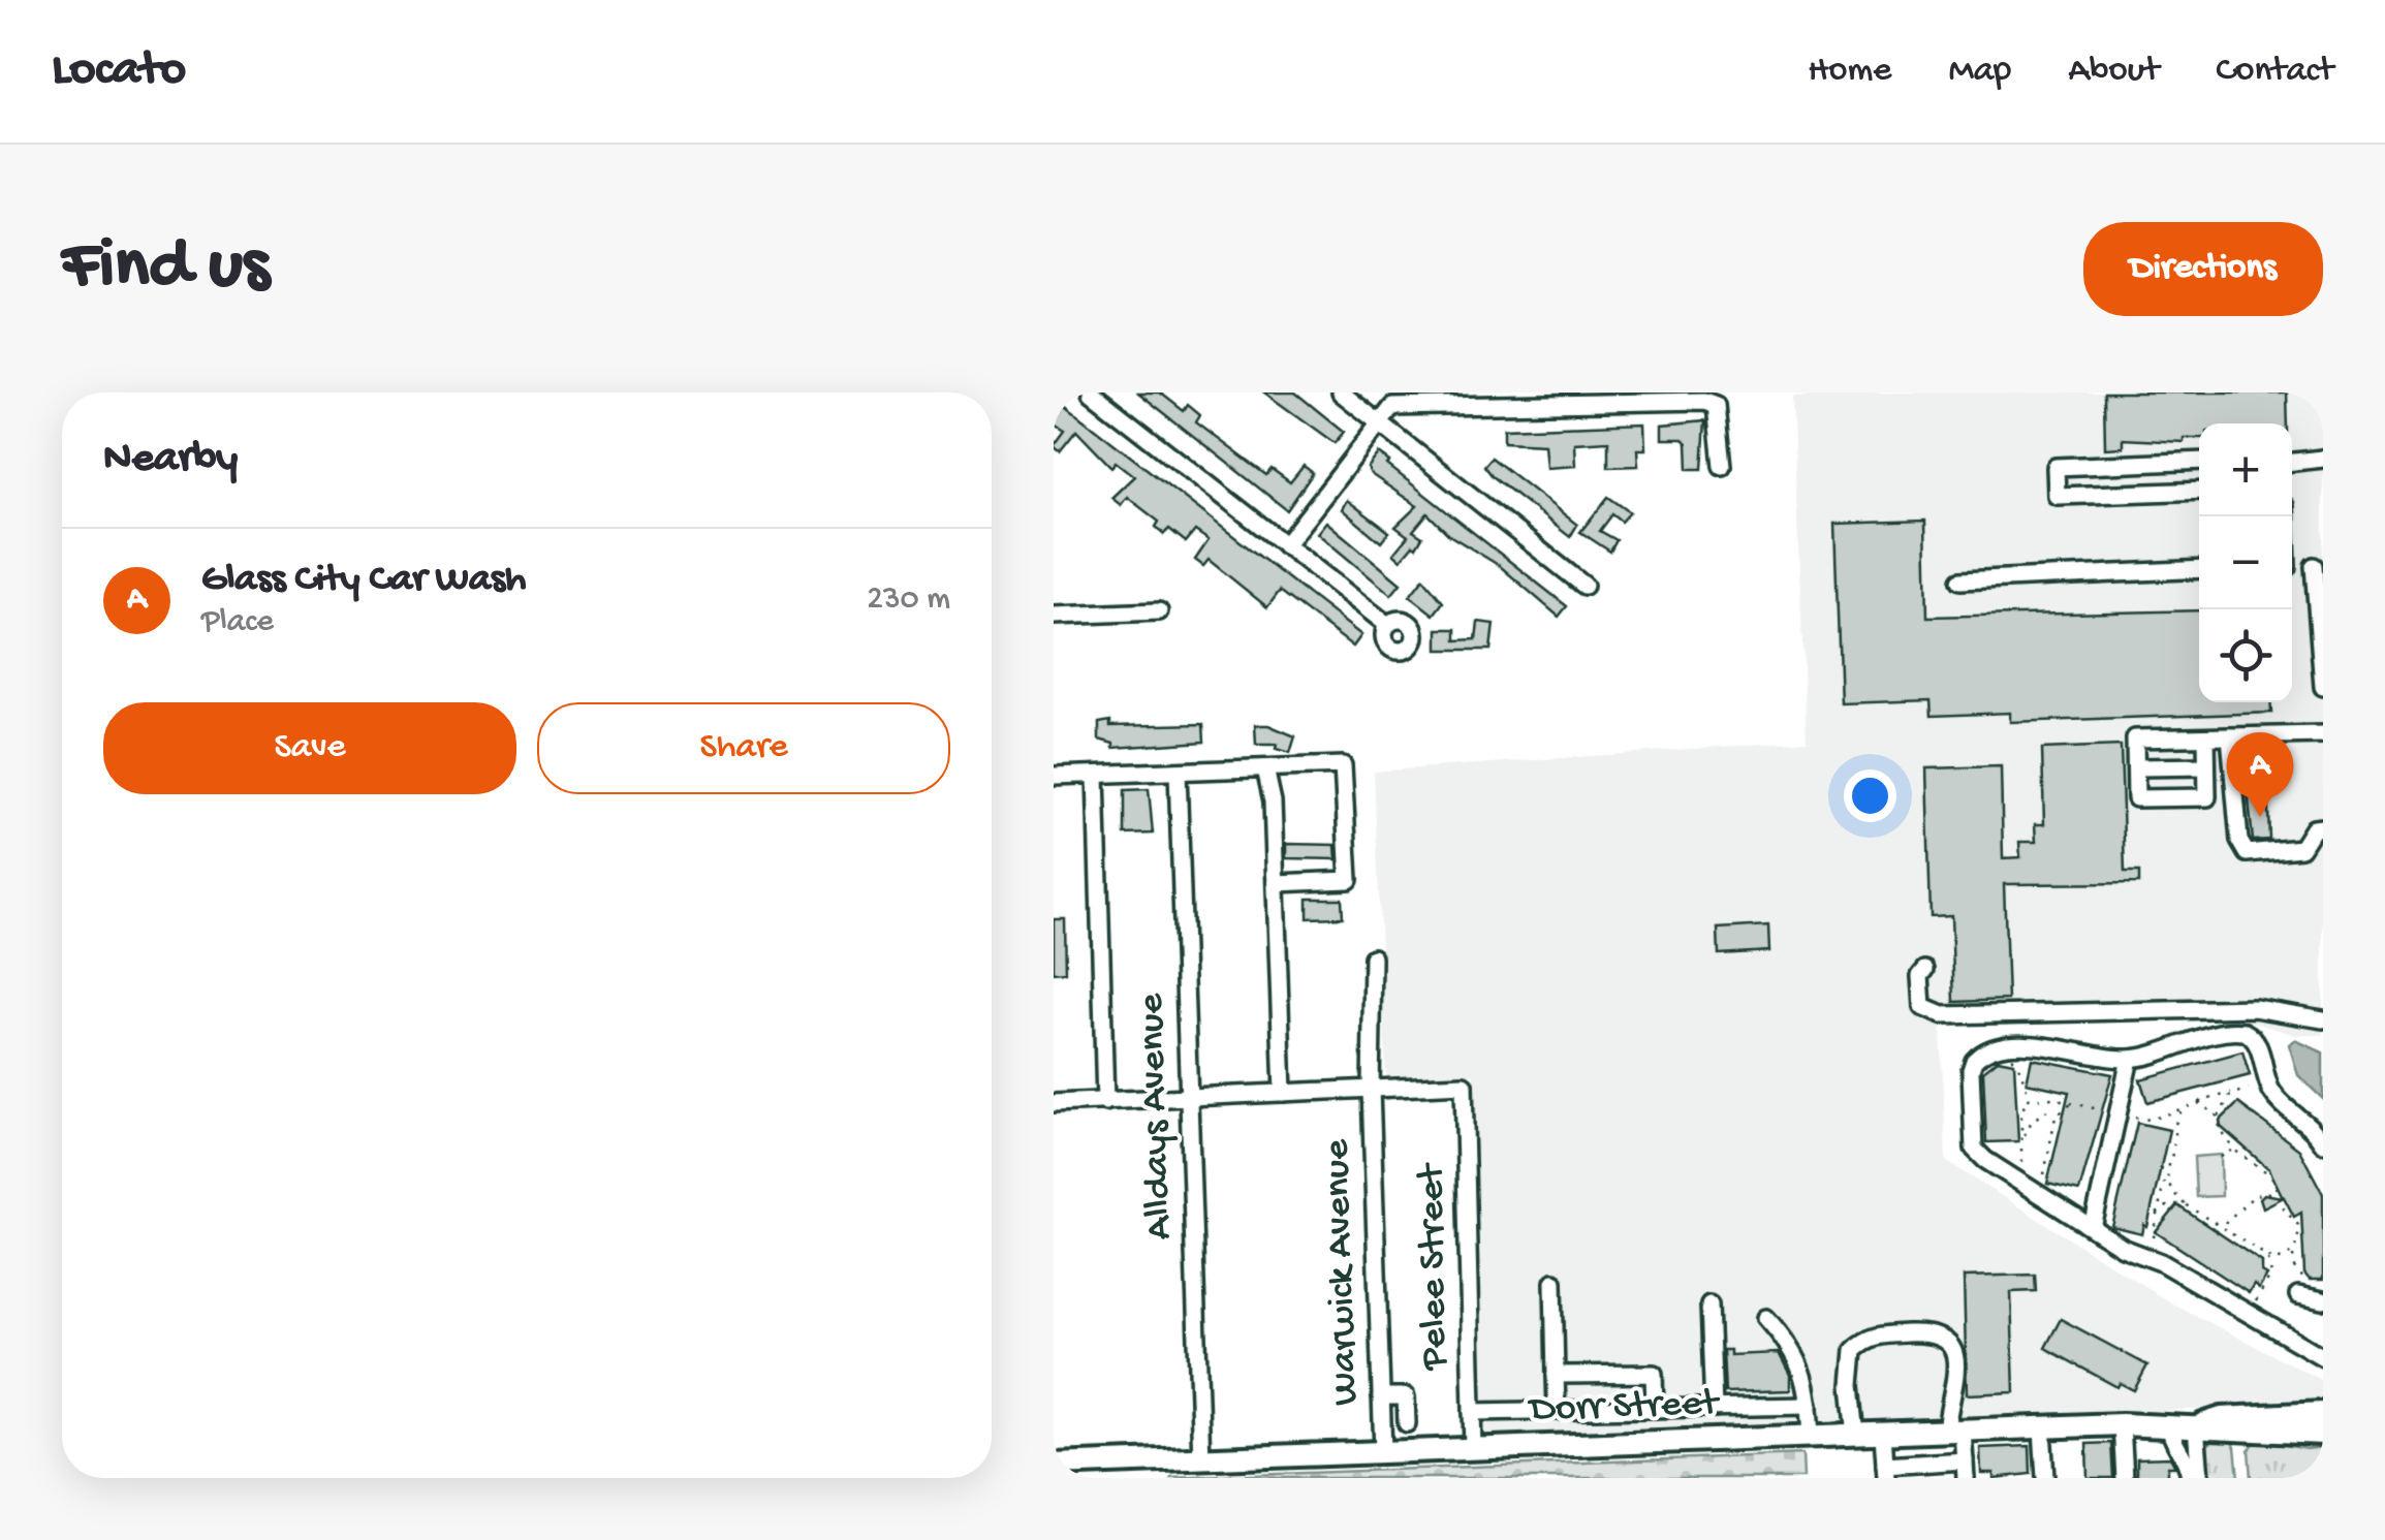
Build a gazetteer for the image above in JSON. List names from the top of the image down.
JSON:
{
  "streets": {
    "main road": ["Dorr Street"],
    "street": ["Alldays Avenue", "Pelee Street", "Warwick Avenue"]
  },
  "crossings": [
    ["Alldays Avenue", "Dorr Street"],
    ["Pelee Street", "Warwick Avenue"],
    ["Pelee Street", "Dorr Street"],
    ["Warwick Avenue", "Dorr Street"]
  ],
  "page": {
    "header": "Locato",
    "nav": [
      "Home",
      "Map",
      "About",
      "Contact"
    ],
    "buttons": [
      "Directions",
      ["Save", "Share"]
    ],
    "title": "Find us",
    "heading": "Nearby",
    "map_buttons": ["+", "−"],
    "list": [
      {
        "mark": "A",
        "name": "Glass City Car Wash",
        "note": "Place",
        "value": "230 m"
      }
    ],
    "pins": "A"
  }
}
